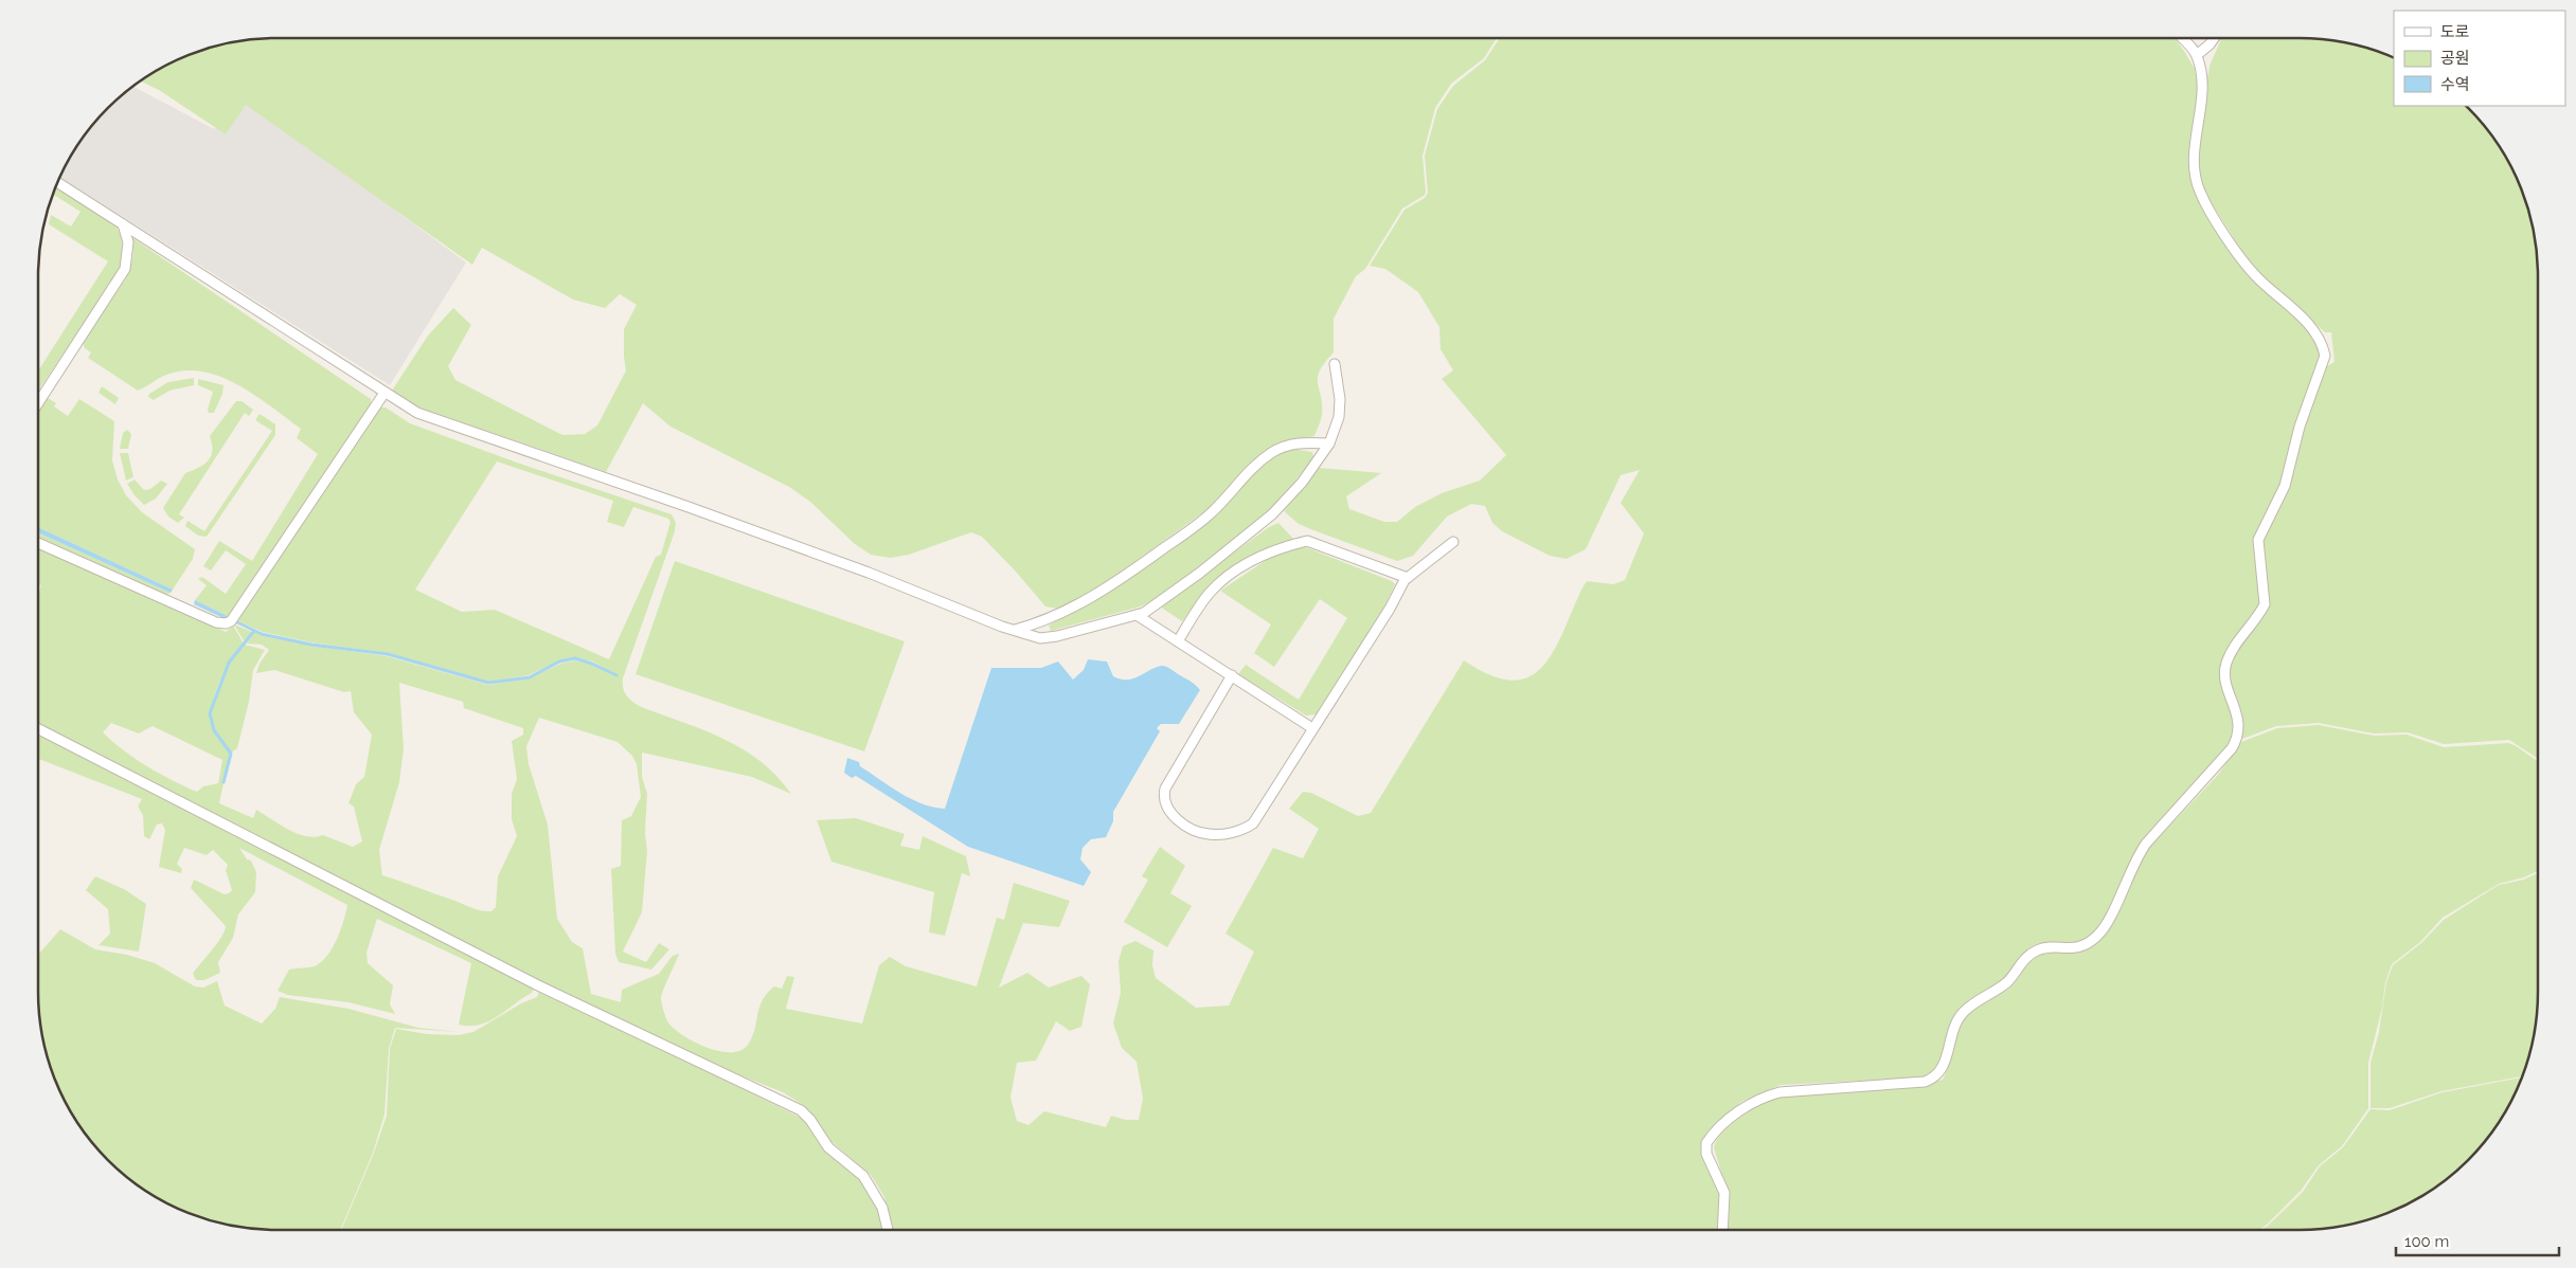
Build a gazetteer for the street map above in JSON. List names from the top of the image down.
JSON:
{
  "legend": ["도로", "공원", "수역"],
  "scale_bar": "100 m"
}
